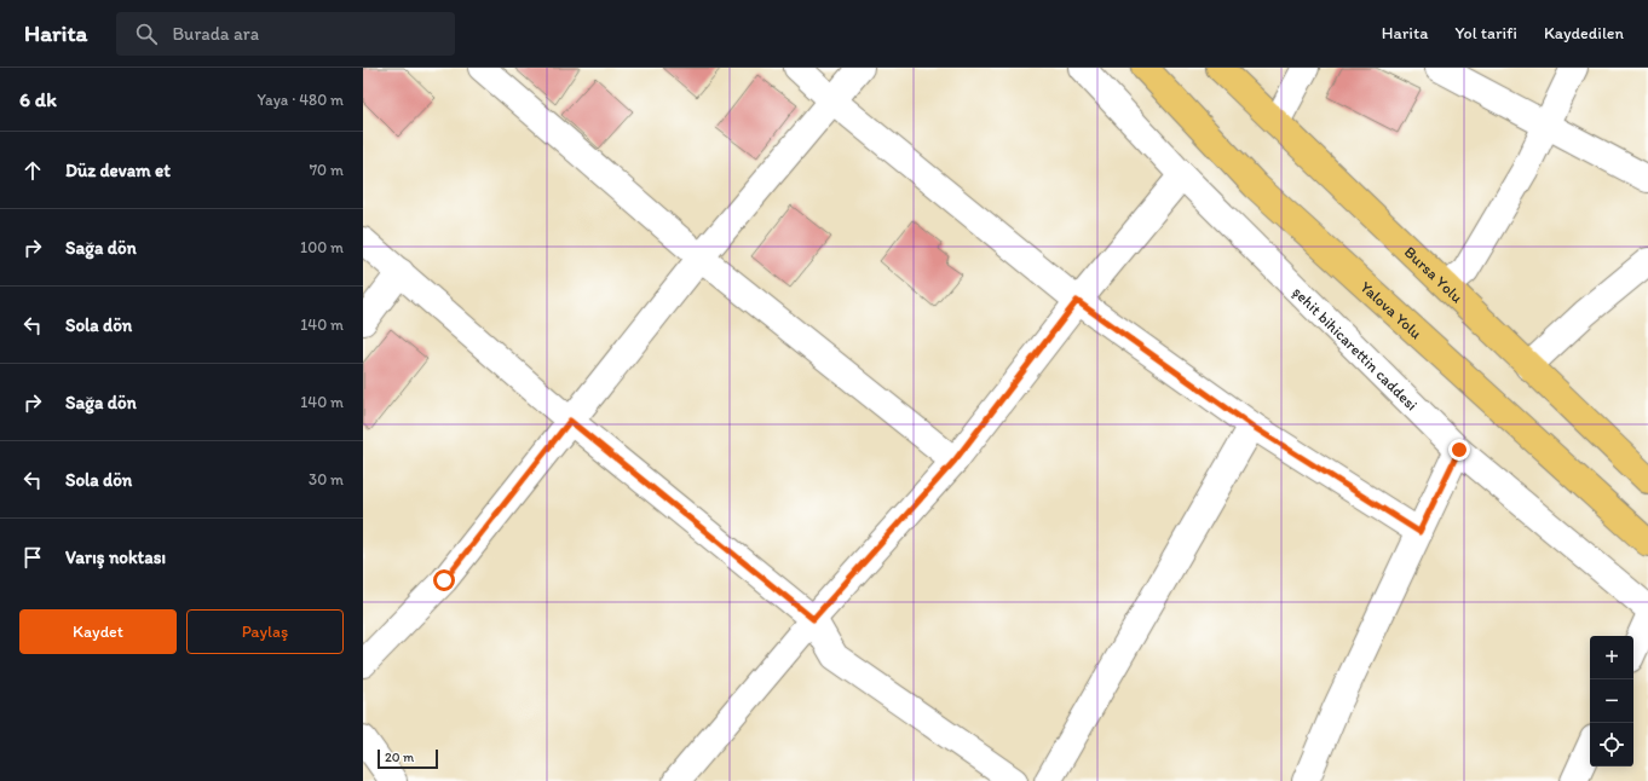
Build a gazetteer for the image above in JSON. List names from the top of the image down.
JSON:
{
  "streets": {
    "highway": ["Bursa Yolu", "Yalova Yolu"],
    "street": ["şehit bihicarettin caddesi"]
  },
  "scale_bar": "20 m",
  "page": {
    "header": "Harita",
    "search": "Burada ara",
    "nav": ["Harita", "Yol tarifi", "Kaydedilen"],
    "heading": ["6 dk", "Yaya · 480 m"],
    "list": [
      ["Düz devam et", "70 m"],
      ["Sağa dön", "100 m"],
      ["Sola dön", "140 m"],
      ["Sağa dön", "140 m"],
      ["Sola dön", "30 m"],
      "Varış noktası"
    ],
    "buttons": ["Kaydet", "Paylaş"],
    "map_buttons": ["+", "−"],
    "scale": "20 m"
  }
}
